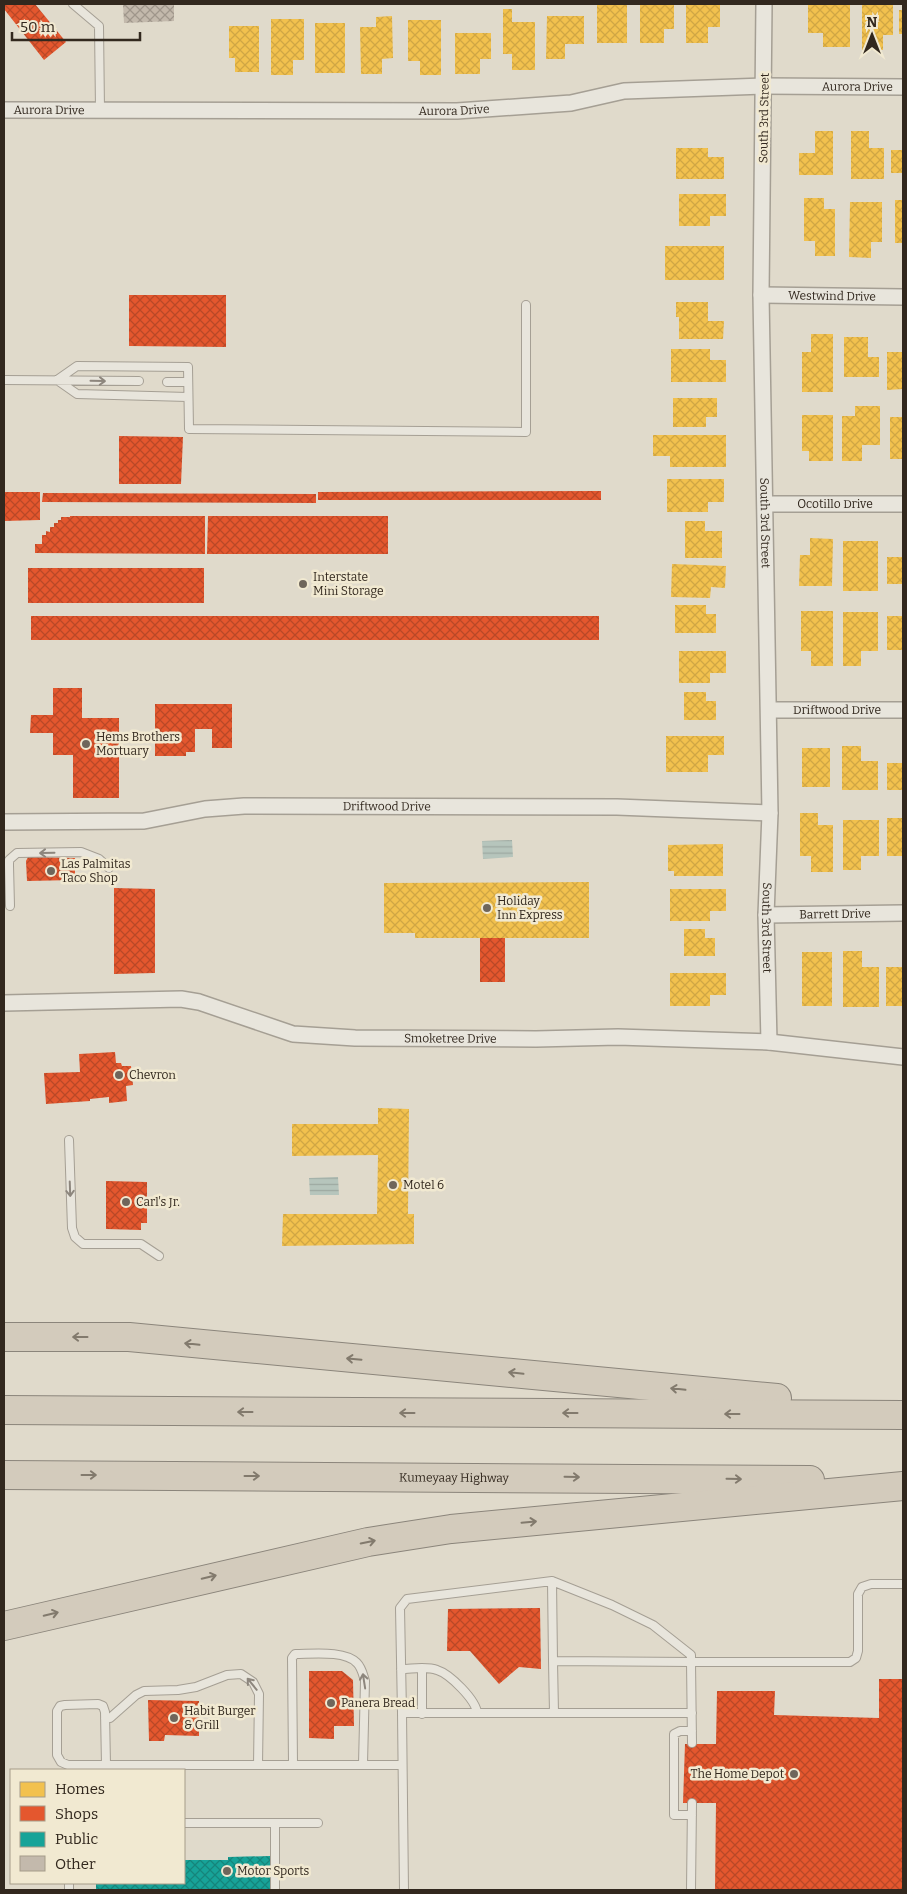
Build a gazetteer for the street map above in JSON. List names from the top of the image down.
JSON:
{
  "streets": {
    "highway": ["Kumeyaay Highway"],
    "street": [
      "Aurora Drive",
      "South 3rd Street",
      "Westwind Drive",
      "Ocotillo Drive",
      "Driftwood Drive",
      "Barrett Drive",
      "Smoketree Drive"
    ]
  },
  "crossings": [
    ["Aurora Drive", "South 3rd Street"],
    ["South 3rd Street", "Westwind Drive"],
    ["South 3rd Street", "Ocotillo Drive"],
    ["South 3rd Street", "Driftwood Drive"],
    ["South 3rd Street", "Barrett Drive"],
    ["South 3rd Street", "Smoketree Drive"]
  ],
  "places": [
    "Interstate Mini Storage",
    "Hems Brothers Mortuary",
    "Las Palmitas Taco Shop",
    "Holiday Inn Express",
    "Chevron",
    "Motel 6",
    "Carl's Jr.",
    "Panera Bread",
    "Habit Burger & Grill",
    "The Home Depot",
    "Motor Sports"
  ],
  "legend": [
    "Homes",
    "Shops",
    "Public",
    "Other"
  ],
  "scale_bar": "50 m",
  "north": "top"
}
